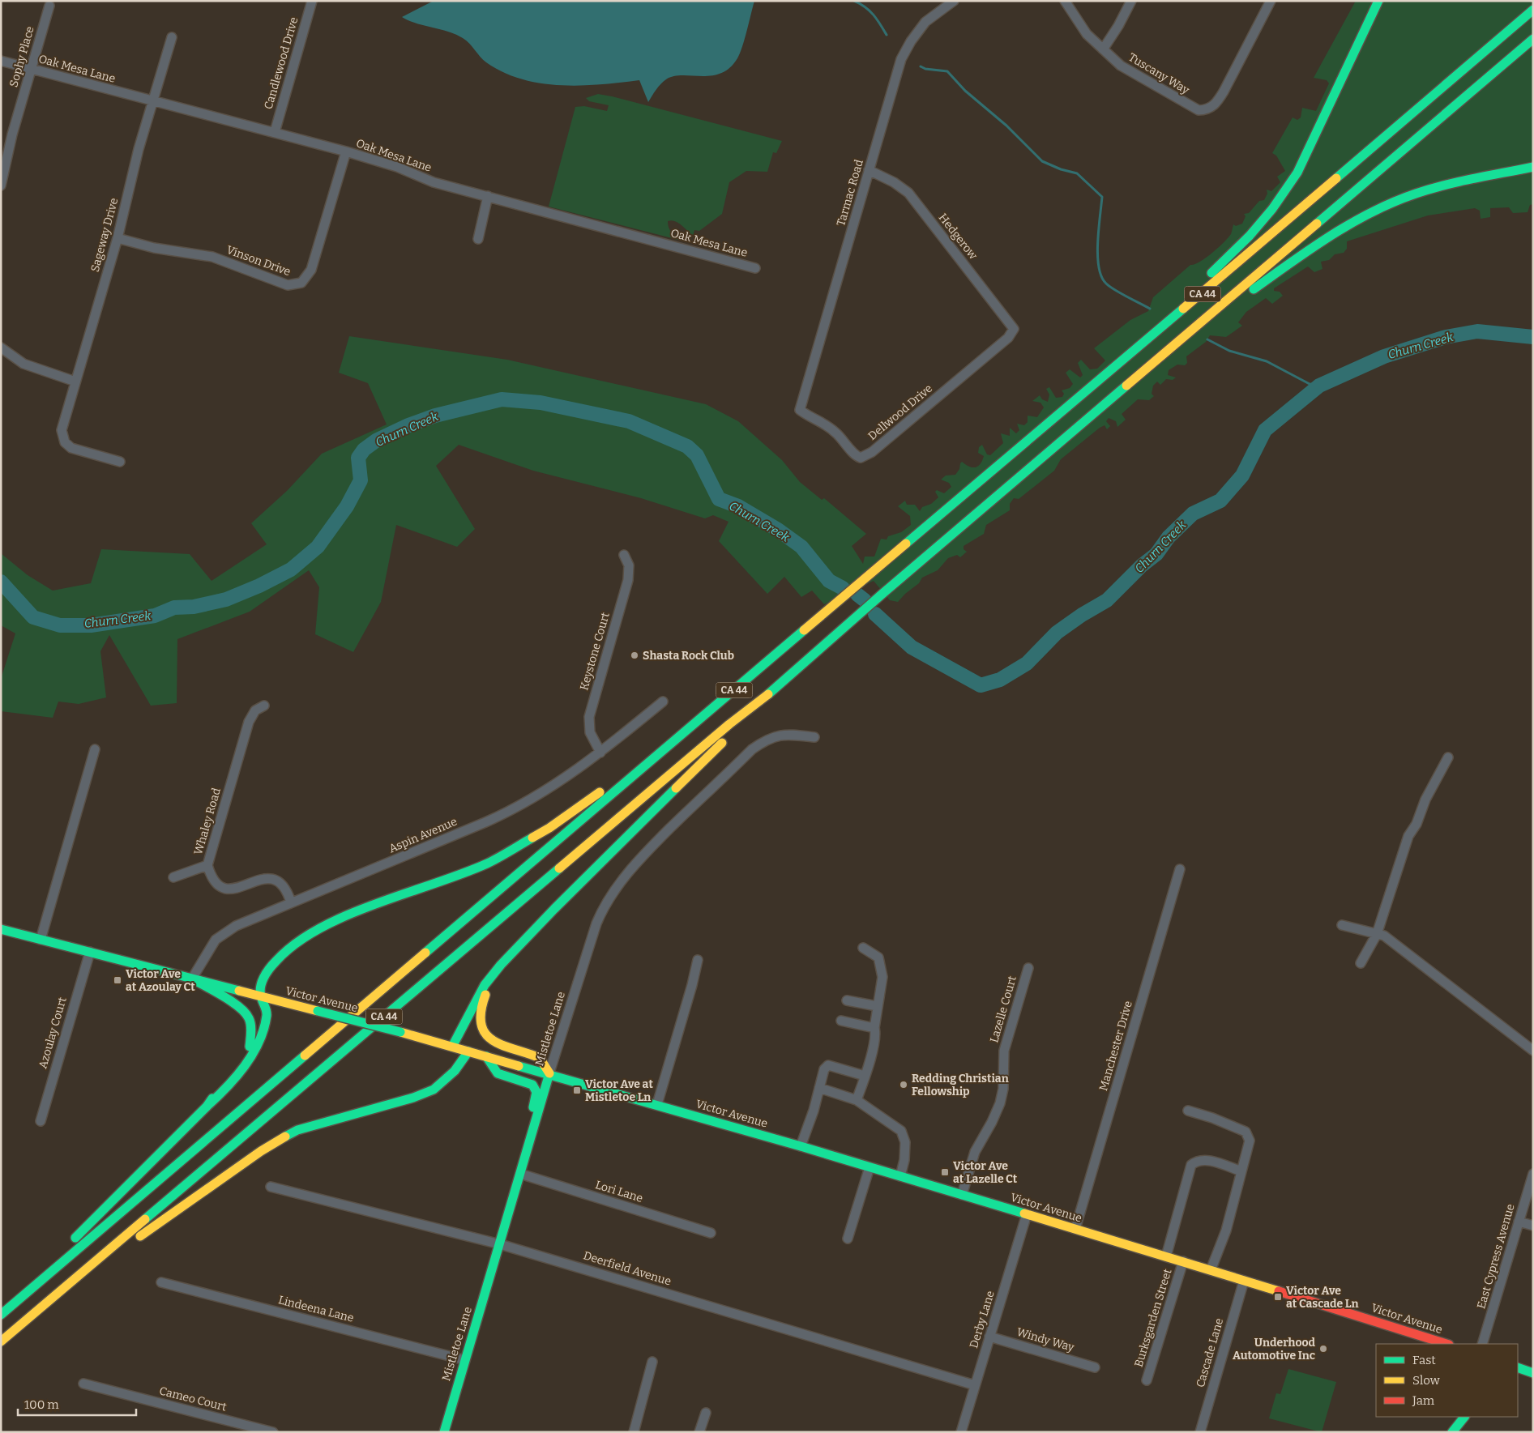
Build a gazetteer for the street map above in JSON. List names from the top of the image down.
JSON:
{
  "streets": {
    "main road": ["CA 44", "Victor Avenue", "Mistletoe Lane"],
    "street": [
      "Sophy Place",
      "Candlewood Drive",
      "Oak Mesa Lane",
      "Tuscany Way",
      "Tarmac Road",
      "Sageway Drive",
      "Hedgerow",
      "Vinson Drive",
      "Dellwood Drive",
      "Keystone Court",
      "Whaley Road",
      "Aspin Avenue",
      "Lazelle Court",
      "Azoulay Court",
      "Manchester Drive",
      "Lori Lane",
      "East Cypress Avenue",
      "Deerfield Avenue",
      "Lindeena Lane",
      "Burksgarden Street",
      "Derby Lane",
      "Windy Way",
      "Cascade Lane",
      "Cameo Court"
    ]
  },
  "crossings": [
    ["Sophy Place", "Oak Mesa Lane"],
    ["Candlewood Drive", "Oak Mesa Lane"],
    ["Oak Mesa Lane", "Sageway Drive"],
    ["Oak Mesa Lane", "Vinson Drive"],
    ["Tarmac Road", "Hedgerow"],
    ["Tarmac Road", "Dellwood Drive"],
    ["Sageway Drive", "Vinson Drive"],
    ["Hedgerow", "Dellwood Drive"],
    ["Keystone Court", "Aspin Avenue"],
    ["Whaley Road", "Aspin Avenue"],
    ["Aspin Avenue", "Victor Avenue"],
    ["Victor Avenue", "Lazelle Court"],
    ["Victor Avenue", "Mistletoe Lane"],
    ["Victor Avenue", "Azoulay Court"],
    ["Victor Avenue", "Manchester Drive"],
    ["Victor Avenue", "Burksgarden Street"],
    ["Victor Avenue", "Derby Lane"],
    ["Victor Avenue", "Cascade Lane"],
    ["Mistletoe Lane", "Lori Lane"],
    ["Mistletoe Lane", "Deerfield Avenue"],
    ["Mistletoe Lane", "Lindeena Lane"],
    ["Deerfield Avenue", "Derby Lane"],
    ["Derby Lane", "Windy Way"]
  ],
  "water": ["Churn Creek"],
  "places": {
    "other": ["Shasta Rock Club", "Redding Christian Fellowship", "Underhood Automotive Inc"],
    "transit": [
      "Victor Ave at Azoulay Ct",
      "Victor Ave at Mistletoe Ln",
      "Victor Ave at Lazelle Ct",
      "Victor Ave at Cascade Ln"
    ]
  },
  "legend": ["Fast", "Slow", "Jam"],
  "scale_bar": "100 m"
}
